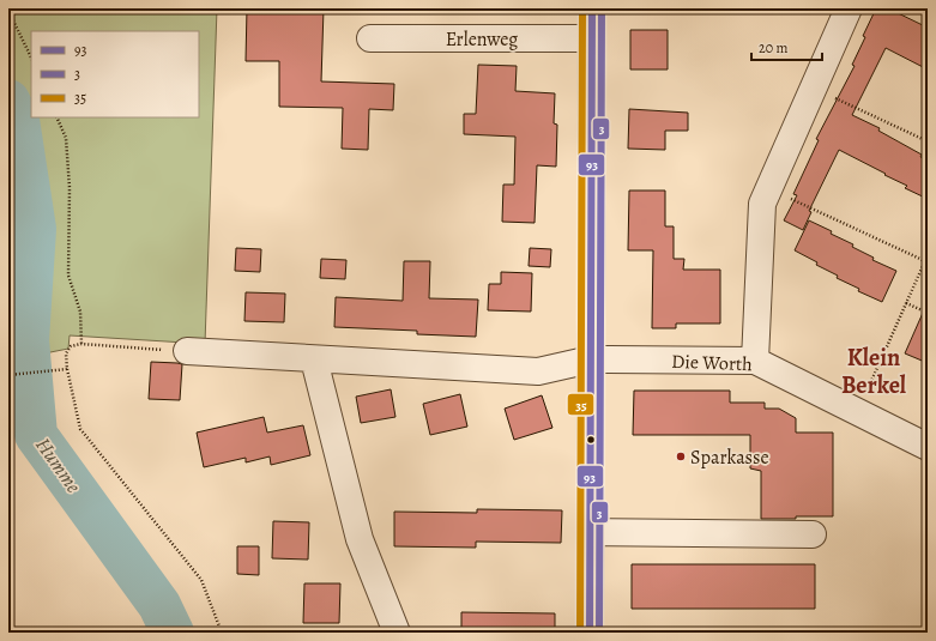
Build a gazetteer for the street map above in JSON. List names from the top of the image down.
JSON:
{
  "streets": {
    "street": ["Erlenweg", "Die Worth"]
  },
  "districts": ["Klein Berkel"],
  "water": ["Humme"],
  "places": ["Sparkasse"],
  "lines": ["transit line 93", "transit line 3", "transit line 35"],
  "legend": ["93", "3", "35"],
  "scale_bar": "20 m"
}
